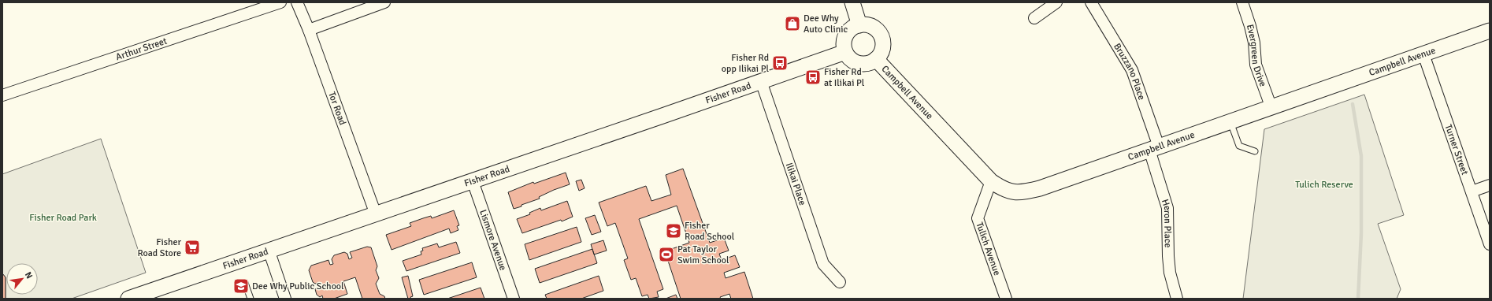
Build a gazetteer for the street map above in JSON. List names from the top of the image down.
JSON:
{
  "streets": {
    "main road": ["Campbell Avenue", "Fisher Road"],
    "street": [
      "Arthur Street",
      "Evergreen Drive",
      "Bruzzano Place",
      "Tor Road",
      "Turner Street",
      "Ilikai Place",
      "Heron Place",
      "Lismore Avenue",
      "Tulich Avenue"
    ]
  },
  "crossings": [
    ["Evergreen Drive", "Campbell Avenue"],
    ["Campbell Avenue", "Bruzzano Place"],
    ["Campbell Avenue", "Fisher Road"],
    ["Campbell Avenue", "Turner Street"],
    ["Campbell Avenue", "Heron Place"],
    ["Campbell Avenue", "Tulich Avenue"],
    ["Bruzzano Place", "Heron Place"],
    ["Fisher Road", "Tor Road"],
    ["Fisher Road", "Ilikai Place"],
    ["Fisher Road", "Lismore Avenue"]
  ],
  "parks": ["Tulich Reserve", "Fisher Road Park"],
  "places": {
    "shop": ["Dee Why Auto Clinic"],
    "bus stop": ["Fisher Rd opp Ilikai Pl", "Fisher Rd at Ilikai Pl"],
    "school or university": ["Fisher Road School", "Dee Why Public School"],
    "supermarket": ["Fisher Road Store"],
    "sports": ["Pat Taylor Swim School"]
  },
  "north": "top right"
}
